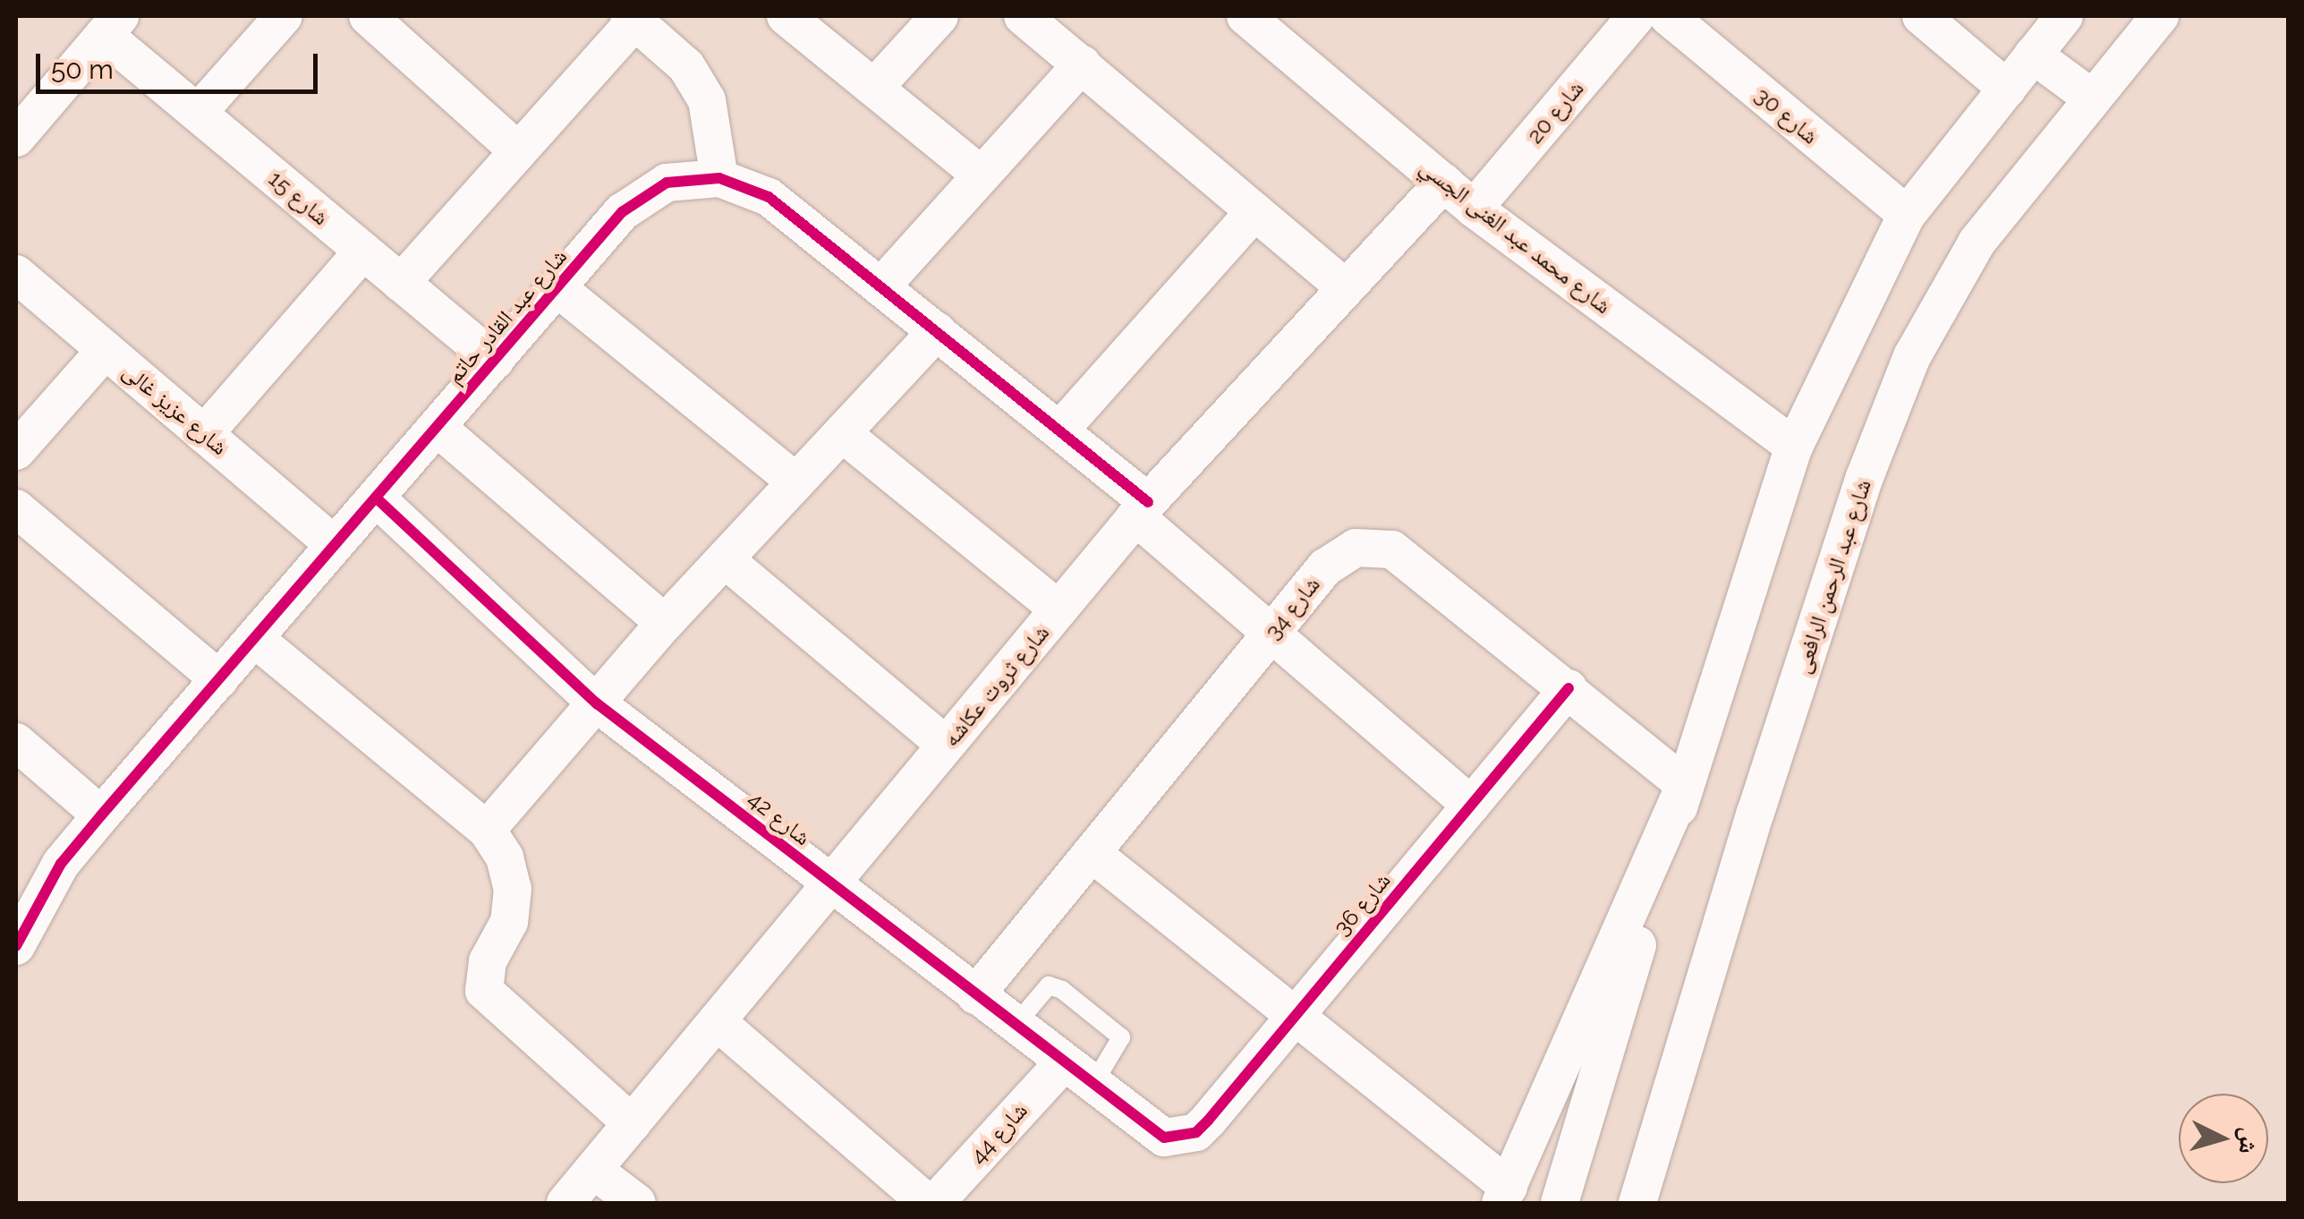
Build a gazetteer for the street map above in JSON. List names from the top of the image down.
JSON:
{
  "streets": {
    "street": [
      "شارع 20",
      "شارع 30",
      "شارع 15",
      "شارع محمد عبد الغنى الجسي",
      "شارع عبد القادر حاتم",
      "شارع عزيز غالى",
      "شارع عبد الرحمن الرافعى",
      "شارع 34",
      "شارع ثروت عكاشه",
      "شارع 42",
      "شارع 36",
      "شارع 44"
    ]
  },
  "crossings": [
    ["شارع 20", "شارع محمد عبد الغنى الجسي"],
    ["شارع 15", "شارع عبد القادر حاتم"],
    ["شارع محمد عبد الغنى الجسي", "شارع ثروت عكاشه"],
    ["شارع عبد القادر حاتم", "شارع عزيز غالى"],
    ["شارع عبد القادر حاتم", "شارع 34"],
    ["شارع عبد القادر حاتم", "شارع ثروت عكاشه"],
    ["شارع عبد القادر حاتم", "شارع 42"],
    ["شارع عبد القادر حاتم", "شارع 36"],
    ["شارع 34", "شارع 42"],
    ["شارع 34", "شارع 36"],
    ["شارع ثروت عكاشه", "شارع 42"],
    ["شارع 42", "شارع 36"],
    ["شارع 42", "شارع 44"]
  ],
  "scale_bar": "50 m",
  "north": "right"
}
